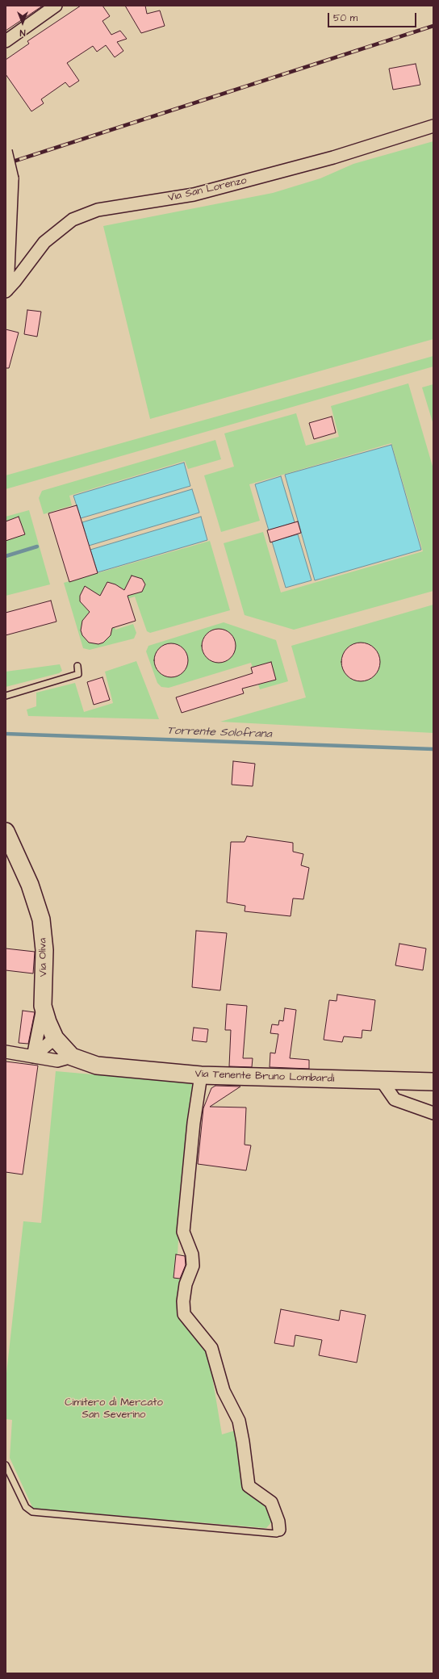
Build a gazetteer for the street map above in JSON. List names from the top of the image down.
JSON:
{
  "streets": {
    "main road": ["Via Oliva", "Via Tenente Bruno Lombardi"],
    "street": ["Via San Lorenzo"]
  },
  "crossings": [
    ["Via Oliva", "Via Tenente Bruno Lombardi"]
  ],
  "water": ["Torrente Solofrana"],
  "parks": ["Cimitero di Mercato San Severino"],
  "scale_bar": "50 m",
  "north": "bottom"
}
